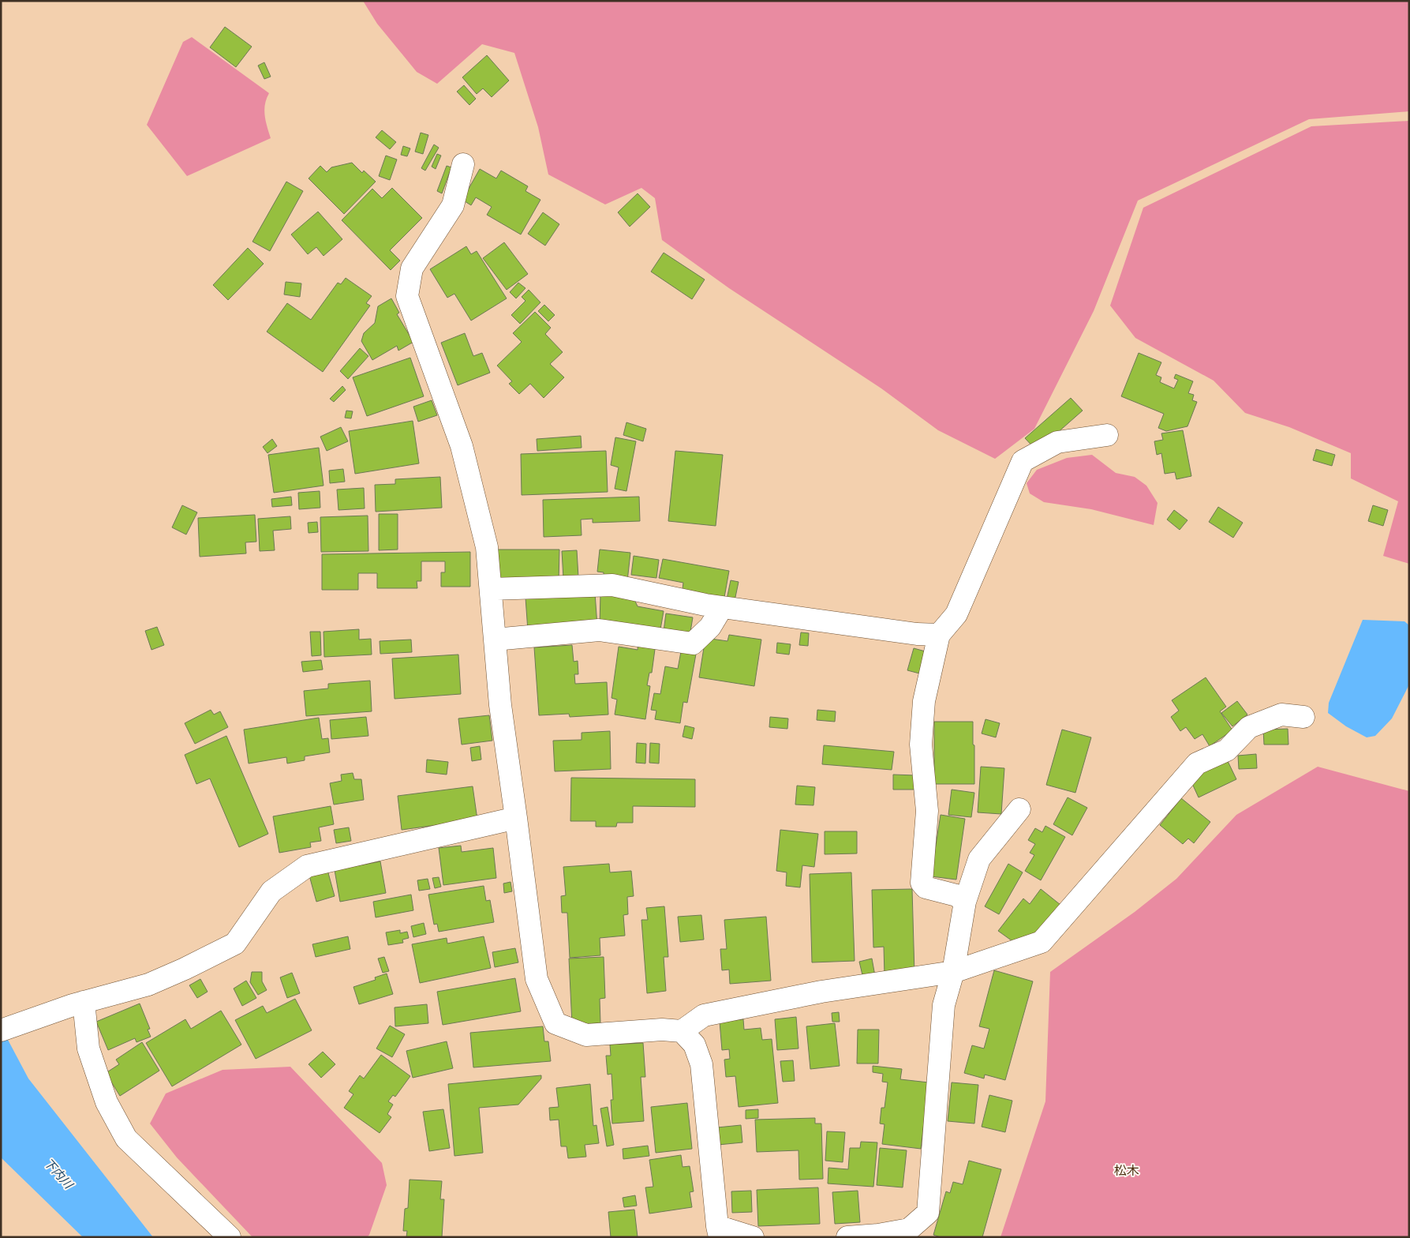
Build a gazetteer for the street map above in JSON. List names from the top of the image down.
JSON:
{
  "districts": ["松木"],
  "water": ["下内川"]
}
